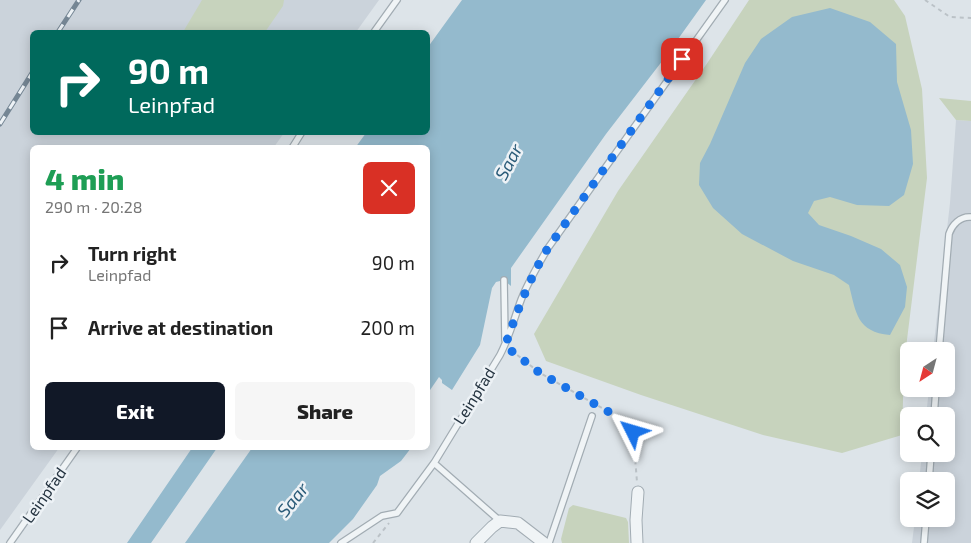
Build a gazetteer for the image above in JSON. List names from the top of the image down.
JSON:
{
  "streets": {
    "lane": ["Leinpfad"]
  },
  "water": ["Saar"],
  "north": "bottom left",
  "page": {
    "turn": ["90 m", "Leinpfad"],
    "heading": ["4 min", "290 m · 20:28"],
    "list": [
      {
        "name": "Turn right",
        "note": "Leinpfad",
        "value": "90 m"
      },
      {
        "name": "Arrive at destination",
        "value": "200 m"
      }
    ],
    "buttons": ["Exit", "Share"]
  }
}
